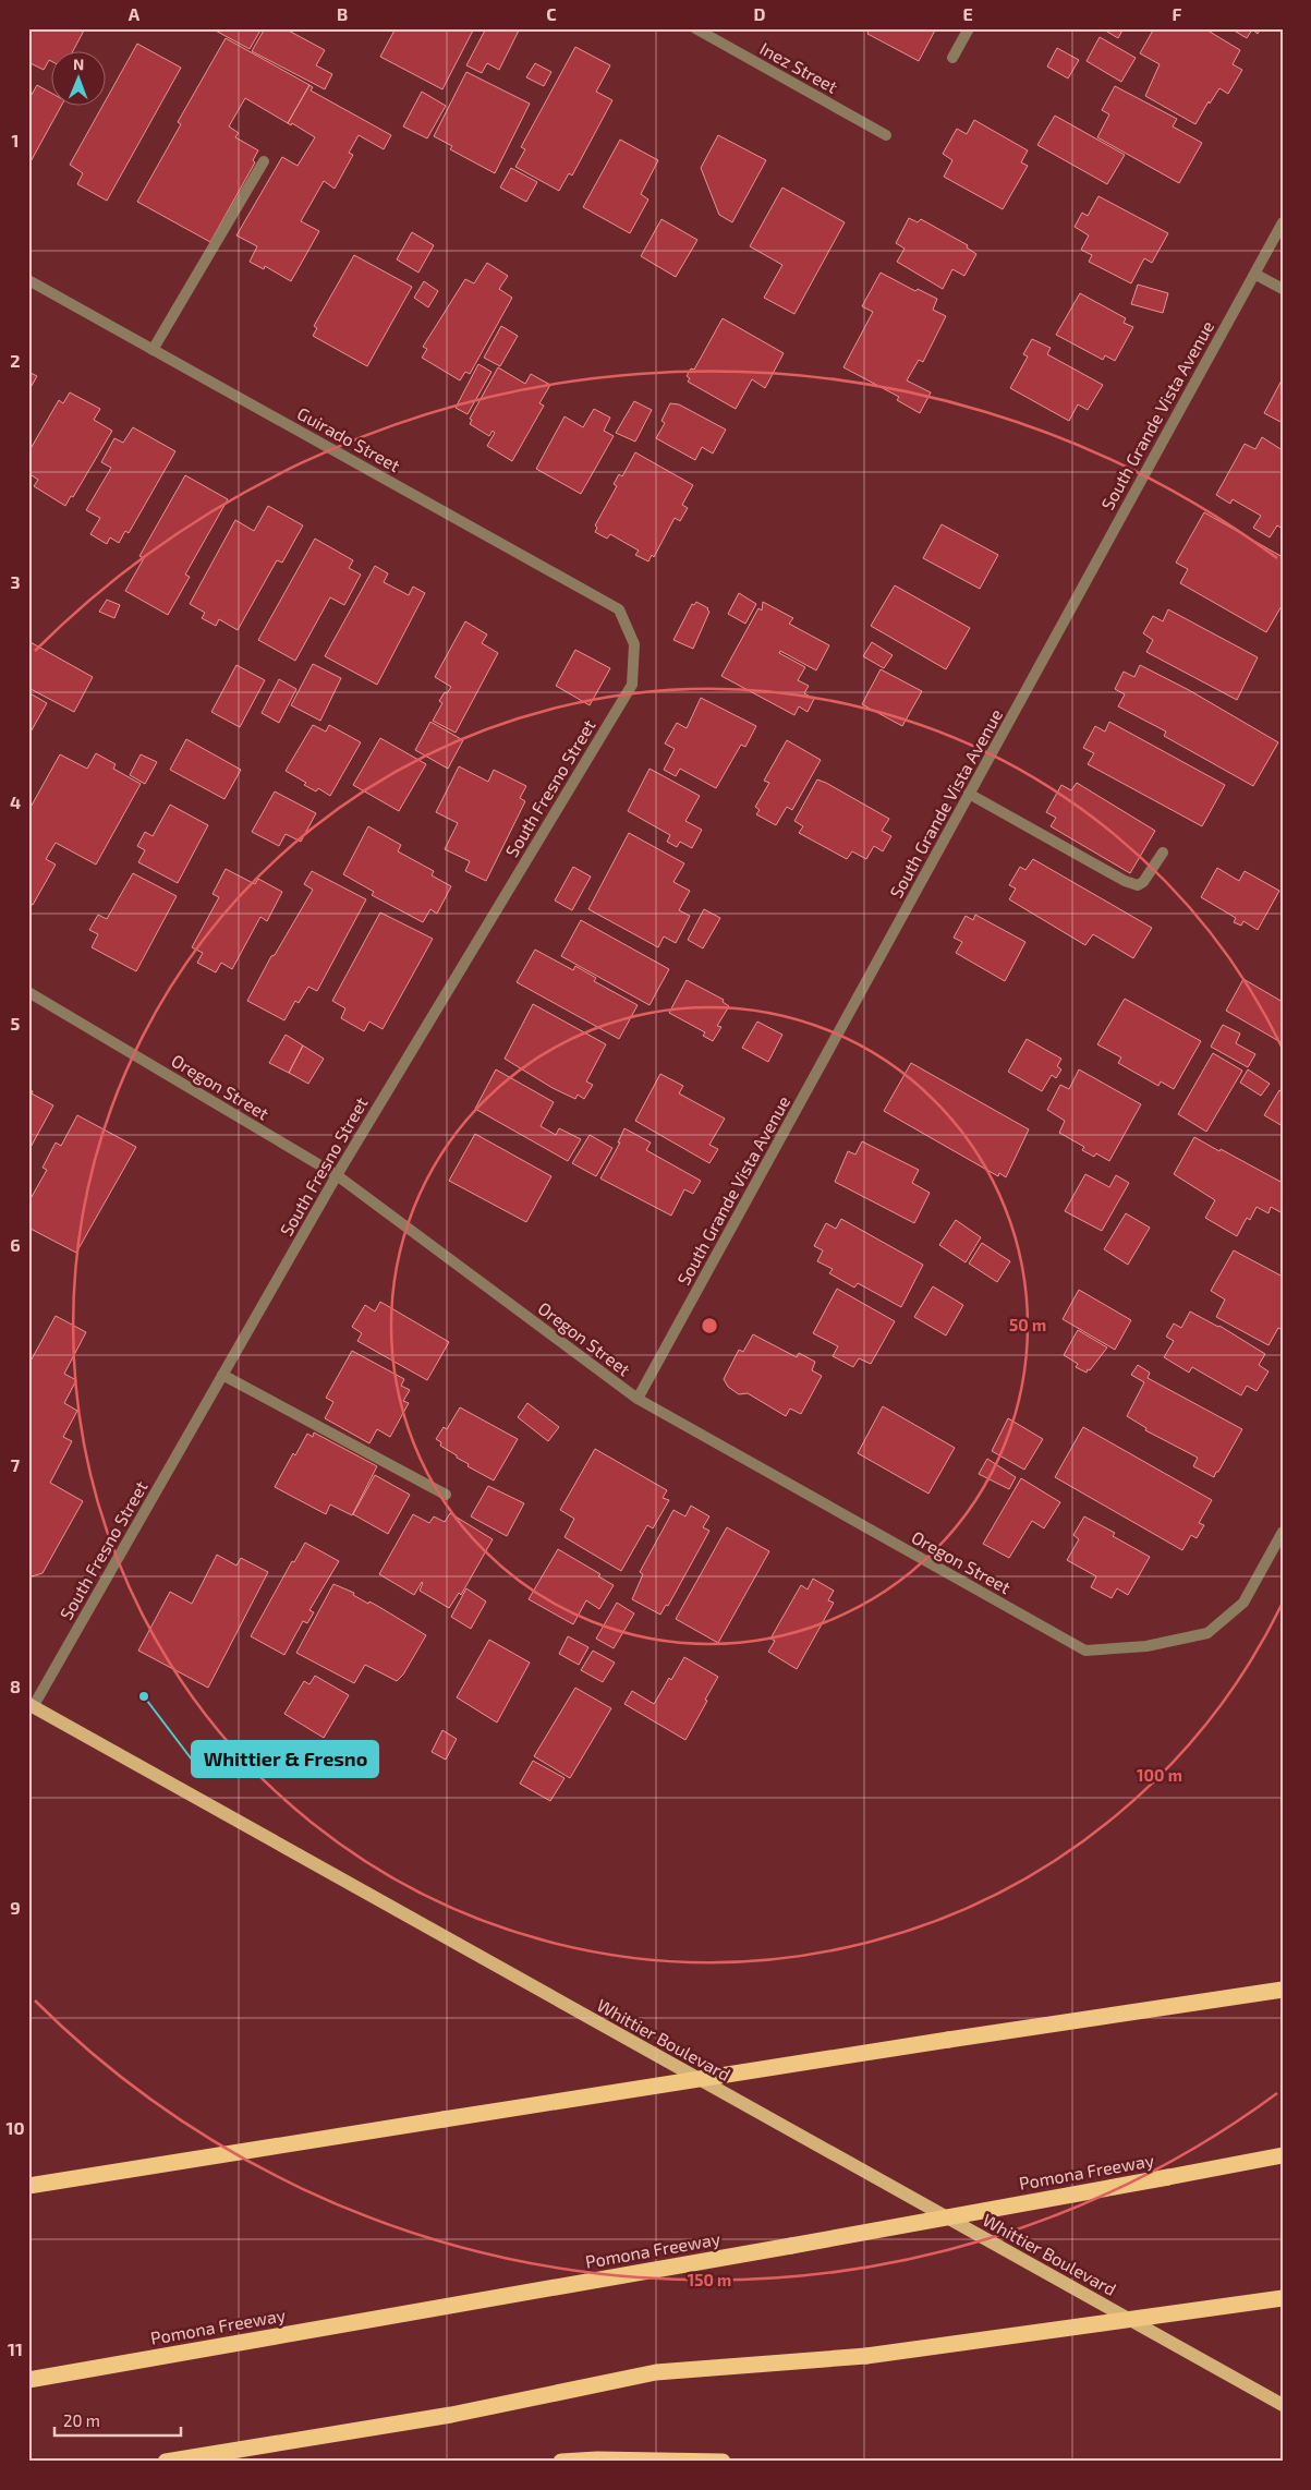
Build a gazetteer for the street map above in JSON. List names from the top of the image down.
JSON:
{
  "streets": {
    "highway": ["Pomona Freeway"],
    "main road": ["Whittier Boulevard"],
    "street": [
      "Inez Street",
      "South Grande Vista Avenue",
      "Guirado Street",
      "South Fresno Street",
      "Oregon Street"
    ]
  },
  "crossings": [
    ["South Grande Vista Avenue", "Oregon Street"],
    ["Guirado Street", "South Fresno Street"],
    ["South Fresno Street", "Oregon Street"],
    ["South Fresno Street", "Whittier Boulevard"]
  ],
  "places": ["Whittier & Fresno"],
  "scale_bar": "20 m",
  "north": "top",
  "grid": {
    "columns": [
      "A",
      "B",
      "C",
      "D",
      "E",
      "F"
    ],
    "rows": [
      "1",
      "2",
      "3",
      "4",
      "5",
      "6",
      "7",
      "8",
      "9",
      "10",
      "11"
    ]
  },
  "rings": ["50 m", "100 m", "150 m"]
}
